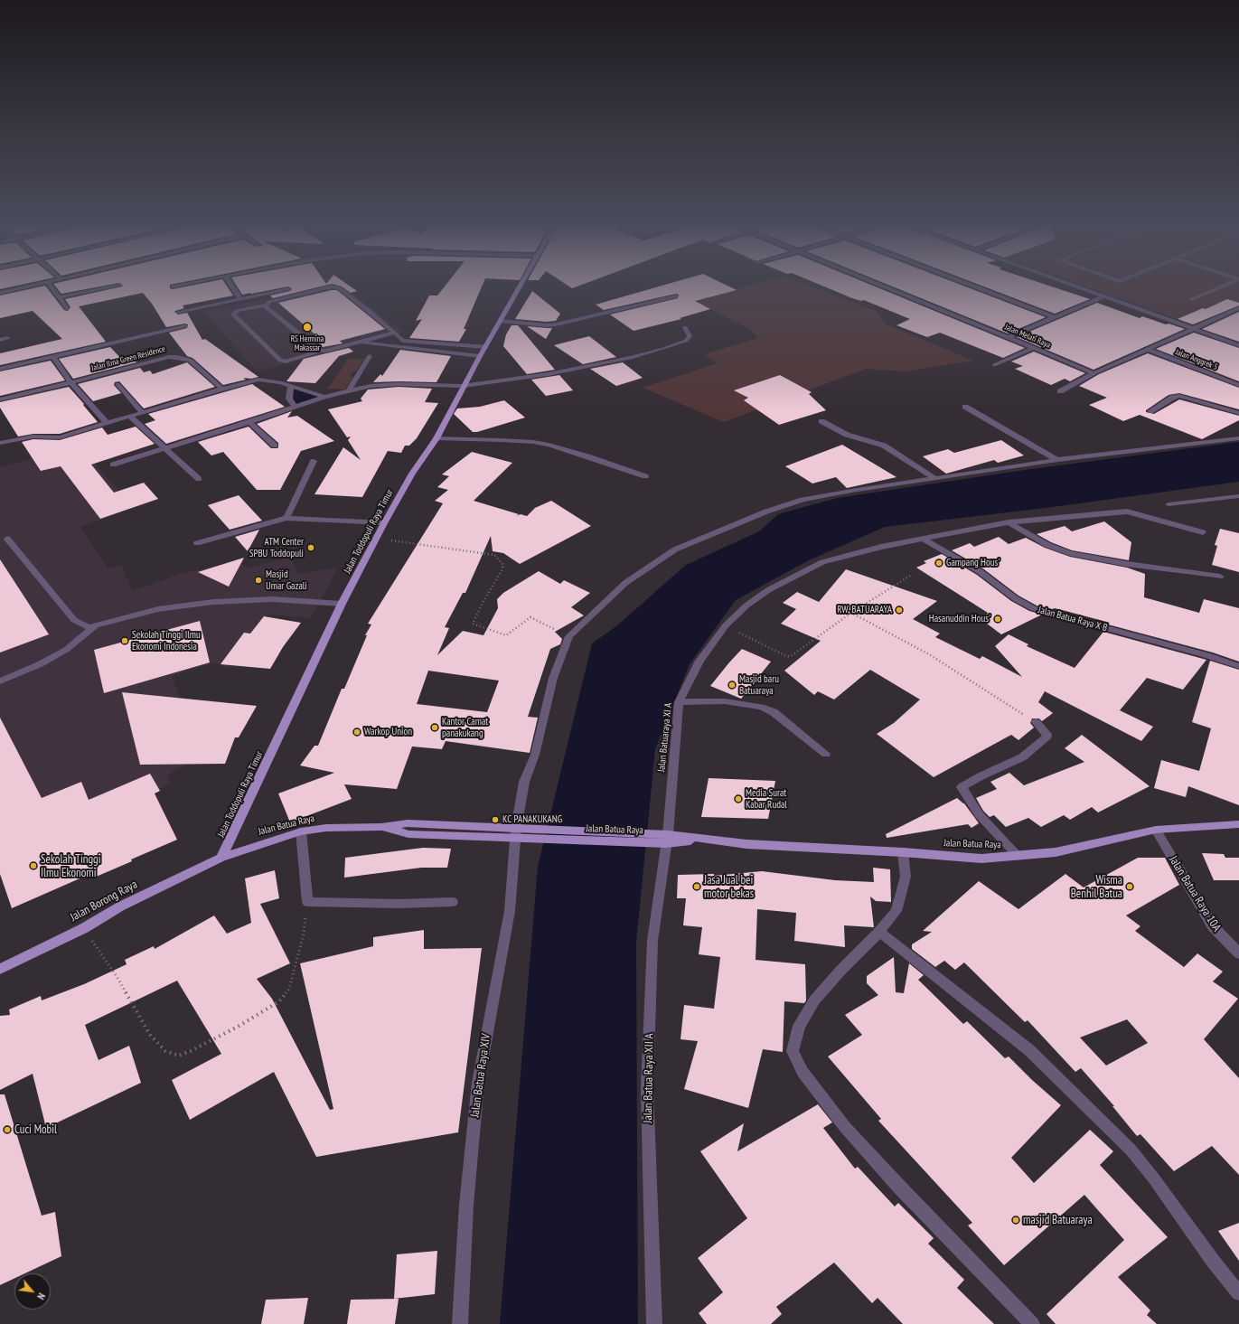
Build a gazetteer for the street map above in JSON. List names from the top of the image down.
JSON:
{
  "streets": {
    "main road": ["Jalan Toddopuli Raya Timur", "Jalan Batua Raya", "Jalan Borong Raya"],
    "street": [
      "Jalan Melati Raya",
      "Jalan Ilma Green Residence",
      "Jalan Anggrek 5",
      "Jalan Batua Raya X B",
      "Jalan Batuaraya XI A",
      "Jalan Batua Raya 10A",
      "Jalan Batua Raya XIV",
      "Jalan Batua Raya XII A"
    ]
  },
  "crossings": [
    ["Jalan Toddopuli Raya Timur", "Jalan Batua Raya"],
    ["Jalan Toddopuli Raya Timur", "Jalan Borong Raya"],
    ["Jalan Batua Raya X B", "Jalan Batuaraya XI A"],
    ["Jalan Batuaraya XI A", "Jalan Batua Raya"],
    ["Jalan Batuaraya XI A", "Jalan Batua Raya XII A"],
    ["Jalan Batua Raya", "Jalan Batua Raya 10A"],
    ["Jalan Batua Raya", "Jalan Borong Raya"],
    ["Jalan Batua Raya", "Jalan Batua Raya XIV"],
    ["Jalan Batua Raya", "Jalan Batua Raya XII A"]
  ],
  "places": [
    "RS Hermina Makassar",
    "ATM Center SPBU Toddopuli",
    "Gampang Hous'",
    "Masjid Umar Gazali",
    "RW. BATUARAYA",
    "Hasanuddin Hous'",
    "Sekolah Tinggi Ilmu Ekonomi Indonesia",
    "Masjid baru Batuaraya",
    "Kantor Camat panakukang",
    "Warkop Union",
    "Media Surat Kabar Rudal",
    "KC PANAKUKANG",
    "Sekolah Tinggi Ilmu Ekonomi",
    "Jasa Jual bei motor bekas",
    "Wisma Benhil Batua",
    "Cuci Mobil",
    "masjid Batuaraya"
  ],
  "north": "bottom right"
}
